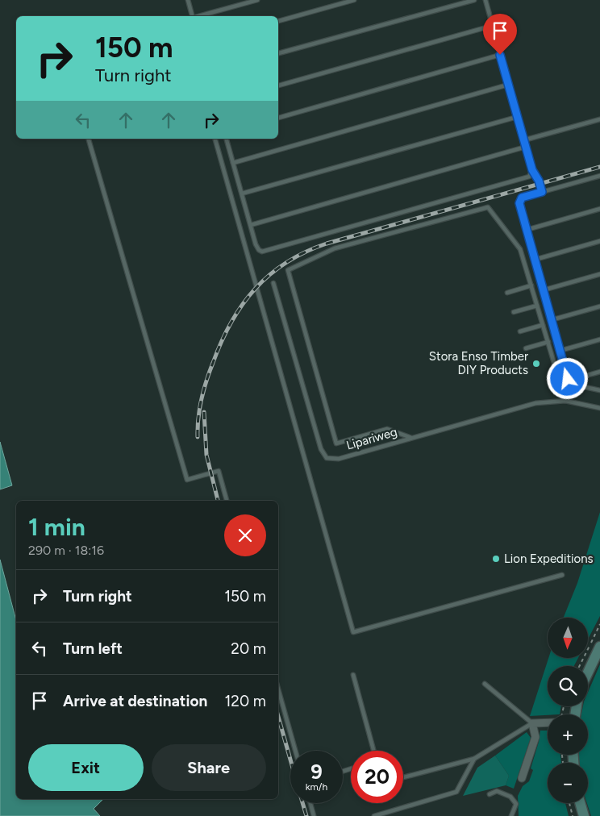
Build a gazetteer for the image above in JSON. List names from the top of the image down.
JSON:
{
  "streets": {
    "lane": ["Lipariweg"]
  },
  "places": ["Stora Enso Timber DIY Products", "Lion Expeditions"],
  "north": "bottom",
  "page": {
    "turn": ["150 m", "Turn right"],
    "heading": ["1 min", "290 m · 18:16"],
    "list": [
      {
        "name": "Turn right",
        "value": "150 m"
      },
      {
        "name": "Turn left",
        "value": "20 m"
      },
      {
        "name": "Arrive at destination",
        "value": "120 m"
      }
    ],
    "map_buttons": ["+", "−"],
    "buttons": ["Exit", "Share"],
    "speed": "9 km/h",
    "limit": "20"
  }
}
